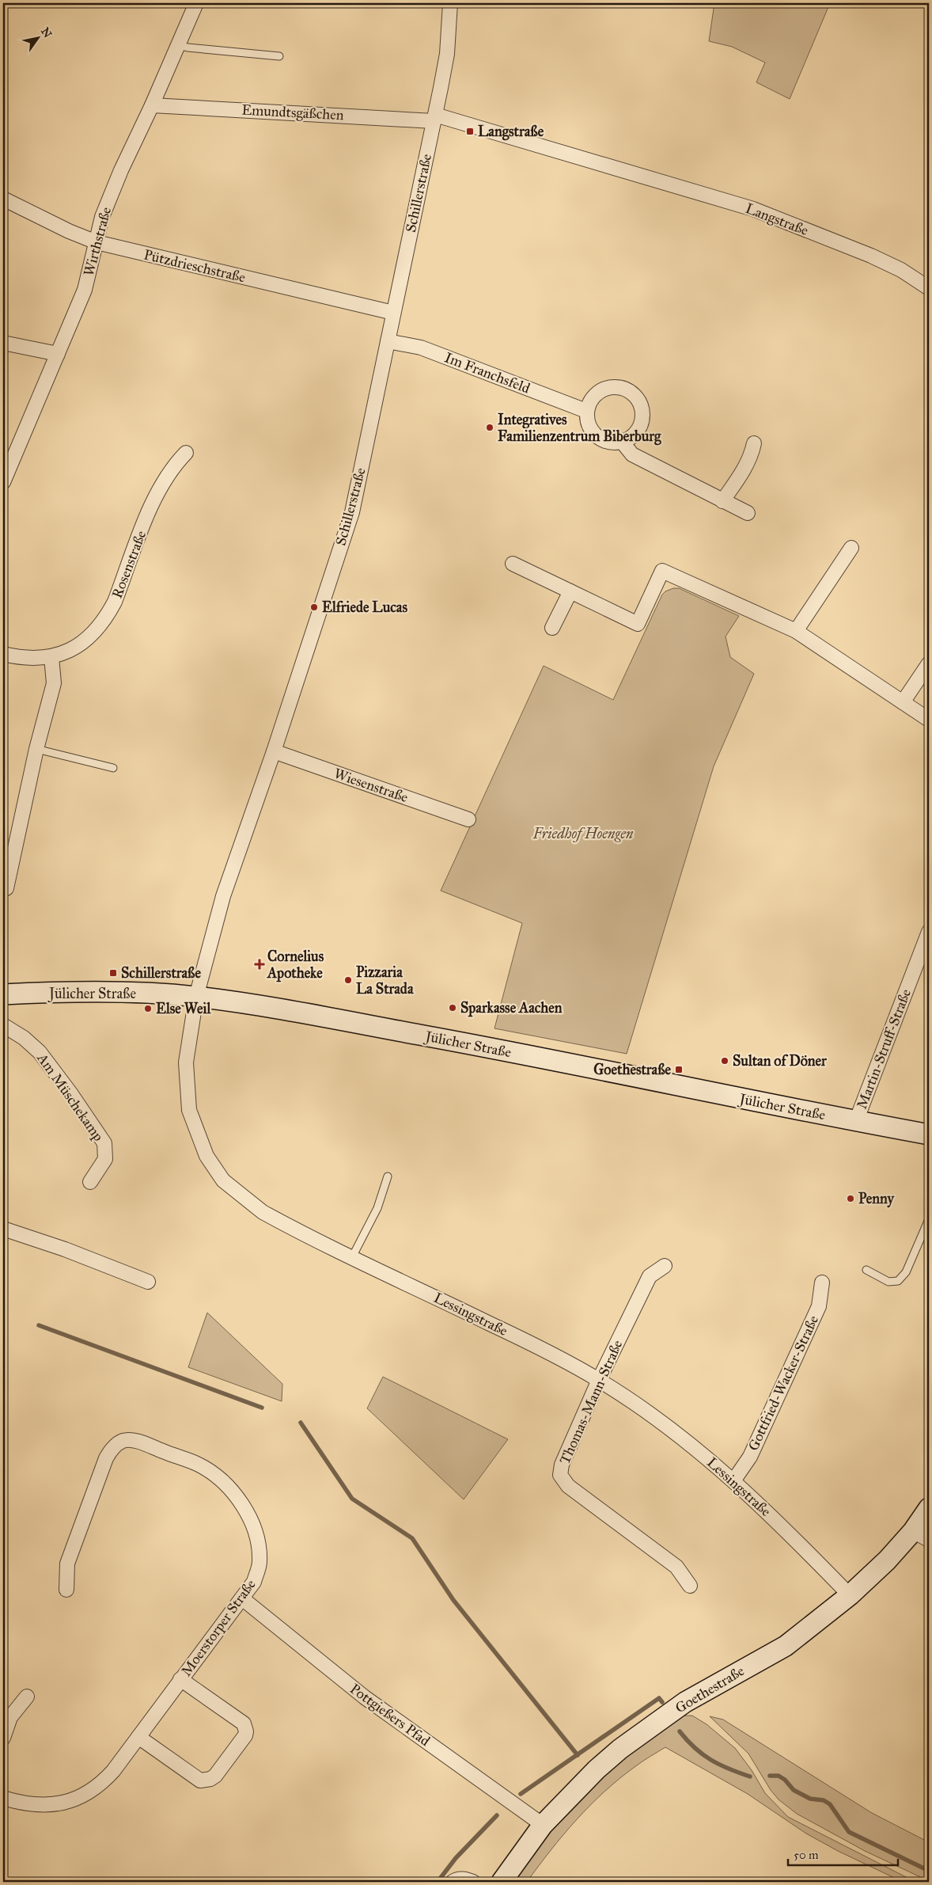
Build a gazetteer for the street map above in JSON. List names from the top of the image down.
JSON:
{
  "streets": {
    "main road": ["Jülicher Straße", "Goethestraße"],
    "street": [
      "Emundtsgäßchen",
      "Schillerstraße",
      "Langstraße",
      "Wirthstraße",
      "Pützdrieschstraße",
      "Im Franchsfeld",
      "Rosenstraße",
      "Wiesenstraße",
      "Martin-Struff-Straße",
      "Am Müschekamp",
      "Lessingstraße",
      "Gottfried-Wacker-Straße",
      "Thomas-Mann-Straße",
      "Moerstorper Straße",
      "Pottgießers Pfad"
    ]
  },
  "crossings": [
    ["Emundtsgäßchen", "Schillerstraße"],
    ["Emundtsgäßchen", "Langstraße"],
    ["Emundtsgäßchen", "Wirthstraße"],
    ["Schillerstraße", "Langstraße"],
    ["Schillerstraße", "Pützdrieschstraße"],
    ["Schillerstraße", "Im Franchsfeld"],
    ["Schillerstraße", "Wiesenstraße"],
    ["Schillerstraße", "Jülicher Straße"],
    ["Schillerstraße", "Lessingstraße"],
    ["Wirthstraße", "Pützdrieschstraße"],
    ["Jülicher Straße", "Martin-Struff-Straße"],
    ["Jülicher Straße", "Lessingstraße"],
    ["Lessingstraße", "Gottfried-Wacker-Straße"],
    ["Lessingstraße", "Thomas-Mann-Straße"],
    ["Lessingstraße", "Goethestraße"],
    ["Moerstorper Straße", "Pottgießers Pfad"],
    ["Goethestraße", "Pottgießers Pfad"]
  ],
  "parks": ["Friedhof Hoengen"],
  "places": {
    "transit": ["Langstraße", "Schillerstraße", "Goethestraße"],
    "other": [
      "Integratives Familienzentrum Biberburg",
      "Elfriede Lucas",
      "Pizzaria La Strada",
      "Sparkasse Aachen",
      "Else Weil",
      "Sultan of Döner",
      "Penny"
    ],
    "health": ["Cornelius Apotheke"]
  },
  "scale_bar": "50 m",
  "north": "top right"
}
